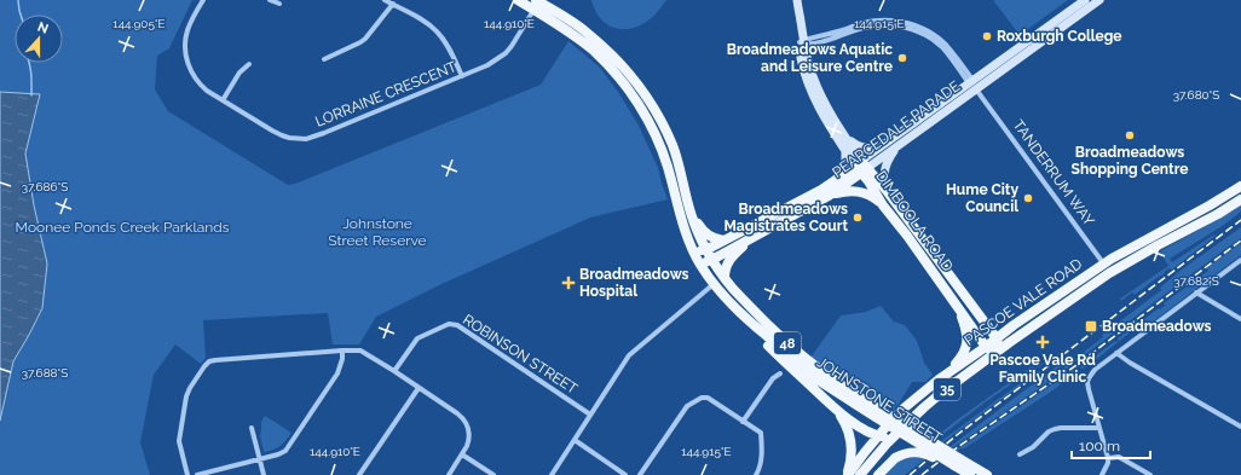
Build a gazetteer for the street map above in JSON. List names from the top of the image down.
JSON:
{
  "streets": {
    "main road": [
      "PEARCEDALE PARADE",
      "DIMBOOLA ROAD",
      "PASCOE VALE ROAD",
      "48",
      "35",
      "JOHNSTONE STREET"
    ],
    "street": ["LORRAINE CRESCENT", "TANDERRUM WAY", "ROBINSON STREET"]
  },
  "crossings": [
    ["LORRAINE CRESCENT", "JOHNSTONE STREET"],
    ["PEARCEDALE PARADE", "TANDERRUM WAY"],
    ["PEARCEDALE PARADE", "DIMBOOLA ROAD"],
    ["PEARCEDALE PARADE", "JOHNSTONE STREET"],
    ["TANDERRUM WAY", "DIMBOOLA ROAD"],
    ["TANDERRUM WAY", "PASCOE VALE ROAD"],
    ["DIMBOOLA ROAD", "PASCOE VALE ROAD"],
    ["48", "JOHNSTONE STREET"]
  ],
  "parks": ["Johnstone Street Reserve", "Moonee Ponds Creek Parklands"],
  "places": {
    "other": [
      "Roxburgh College",
      "Broadmeadows Aquatic and Leisure Centre",
      "Broadmeadows Shopping Centre",
      "Hume City Council",
      "Broadmeadows Magistrates Court"
    ],
    "health": ["Broadmeadows Hospital", "Pascoe Vale Rd Family Clinic"],
    "transit": ["Broadmeadows"]
  },
  "scale_bar": "100 m",
  "north": "top",
  "coordinates": [
    "144.905°E",
    "144.910°E",
    "144.915°E",
    "37.680°S",
    "37.686°S",
    "37.682°S",
    "37.688°S"
  ]
}
